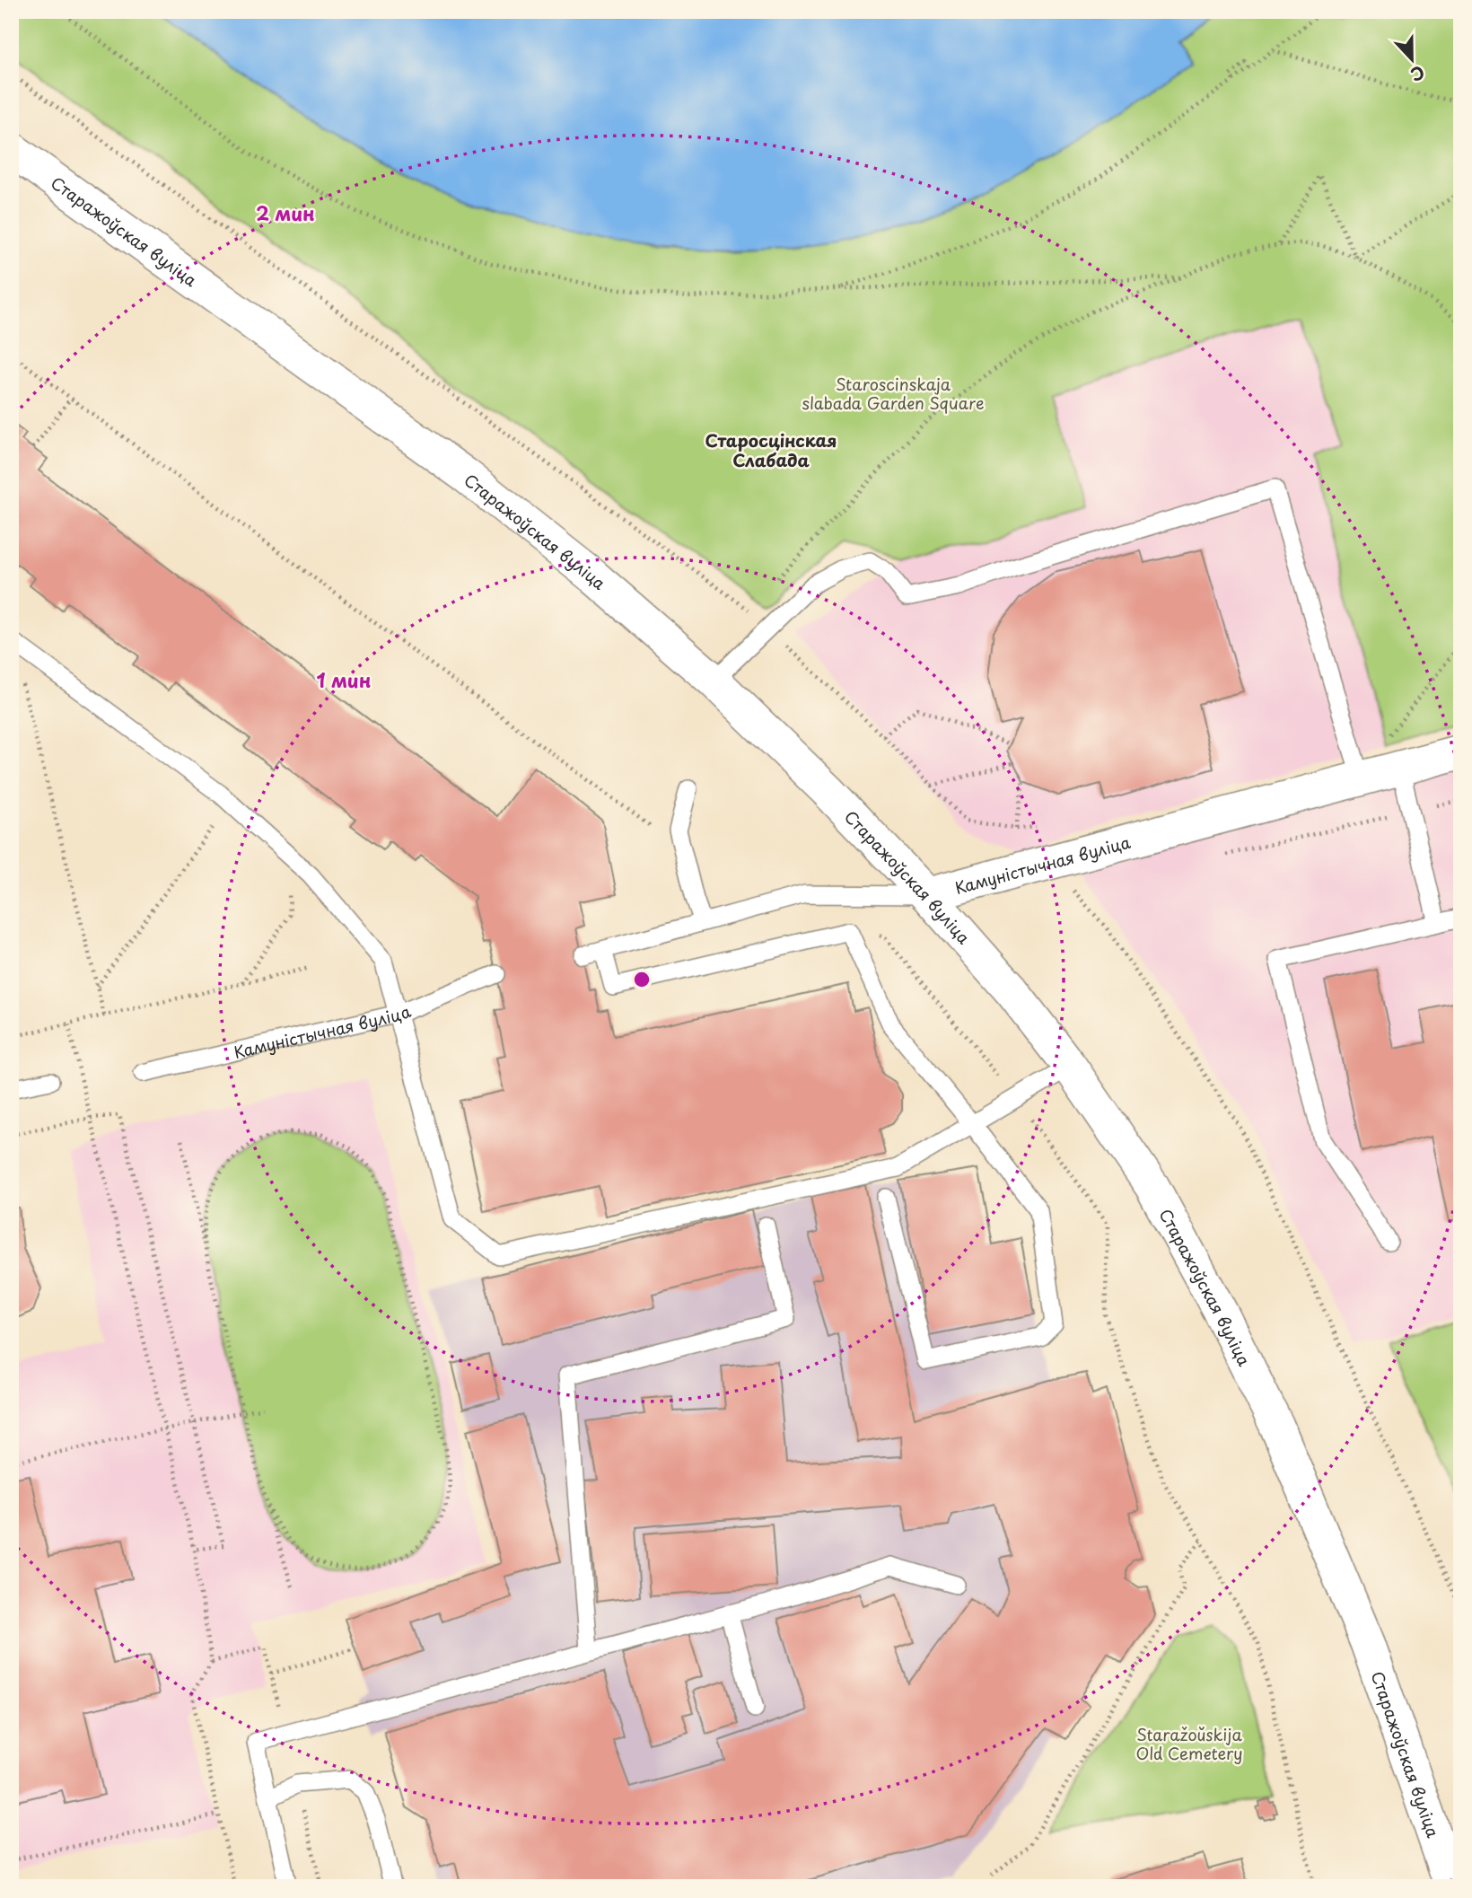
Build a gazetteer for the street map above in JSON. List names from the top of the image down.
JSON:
{
  "streets": {
    "main road": ["Старажоўская вуліца", "Камуністычная вуліца"]
  },
  "crossings": [
    ["Старажоўская вуліца", "Камуністычная вуліца"]
  ],
  "districts": ["Старосцінская Слабада"],
  "parks": ["Staroscinskaja slabada Garden Square", "Staražoŭskija Old Cemetery"],
  "north": "bottom",
  "rings": ["2 мин", "1 мин"]
}
